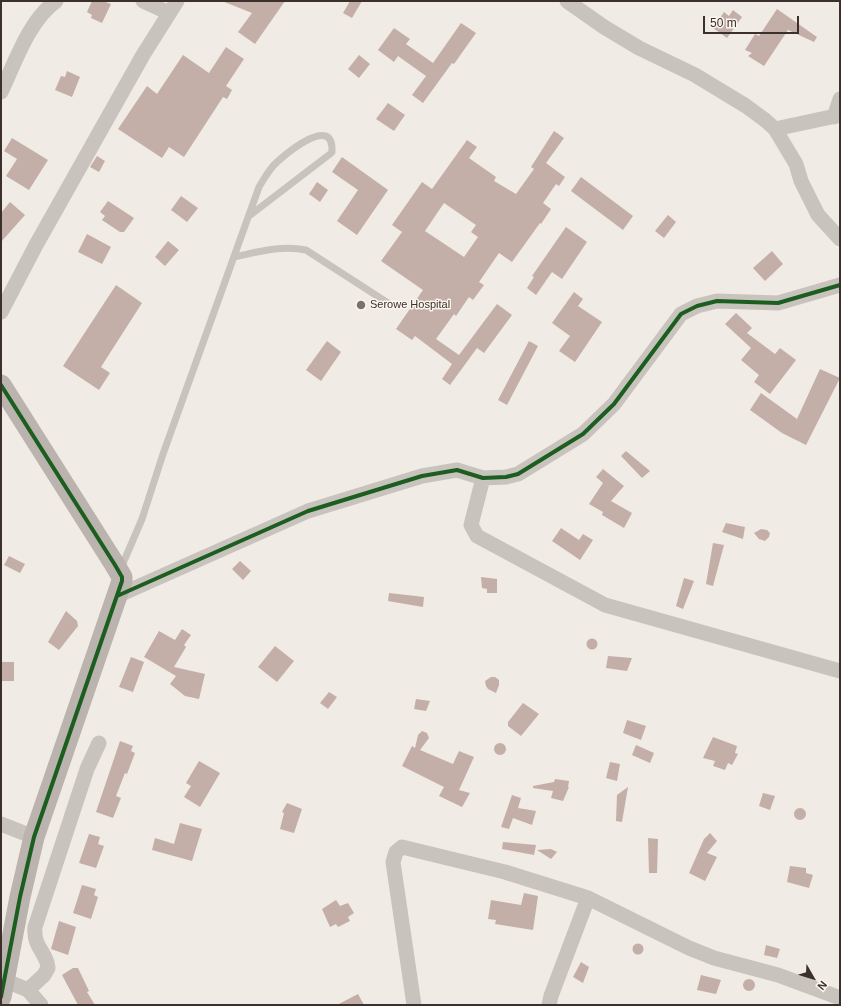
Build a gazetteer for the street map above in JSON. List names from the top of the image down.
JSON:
{
  "places": ["Serowe Hospital"],
  "scale_bar": "50 m",
  "north": "bottom right"
}
